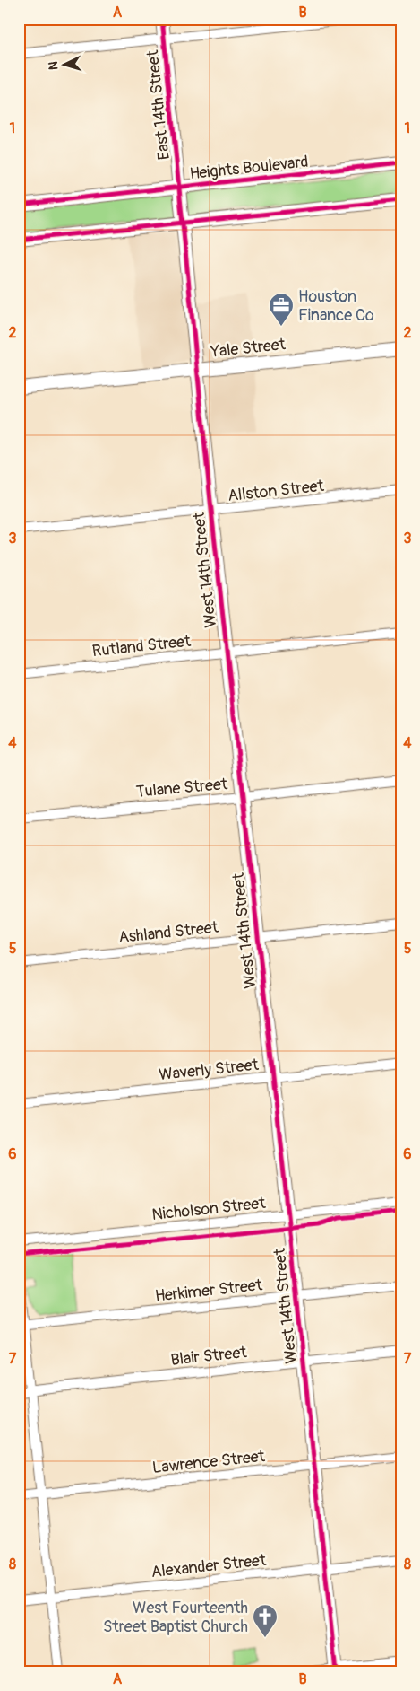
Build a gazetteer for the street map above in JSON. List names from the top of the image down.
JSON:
{
  "streets": {
    "street": [
      "East 14th Street",
      "Heights Boulevard",
      "Yale Street",
      "Allston Street",
      "West 14th Street",
      "Rutland Street",
      "Tulane Street",
      "Ashland Street",
      "Waverly Street",
      "Nicholson Street",
      "Herkimer Street",
      "Blair Street",
      "Lawrence Street",
      "Alexander Street"
    ]
  },
  "crossings": [
    ["East 14th Street", "Heights Boulevard"],
    ["East 14th Street", "West 14th Street"],
    ["Heights Boulevard", "West 14th Street"],
    ["Yale Street", "West 14th Street"],
    ["Allston Street", "West 14th Street"],
    ["West 14th Street", "Rutland Street"],
    ["West 14th Street", "Tulane Street"],
    ["West 14th Street", "Ashland Street"],
    ["West 14th Street", "Waverly Street"],
    ["West 14th Street", "Nicholson Street"],
    ["West 14th Street", "Herkimer Street"],
    ["West 14th Street", "Blair Street"],
    ["West 14th Street", "Lawrence Street"],
    ["West 14th Street", "Alexander Street"]
  ],
  "places": {
    "office": ["Houston Finance Co"],
    "church": ["West Fourteenth Street Baptist Church"]
  },
  "north": "left",
  "grid": {
    "columns": ["A", "B"],
    "rows": [
      "1",
      "2",
      "3",
      "4",
      "5",
      "6",
      "7",
      "8"
    ]
  }
}
